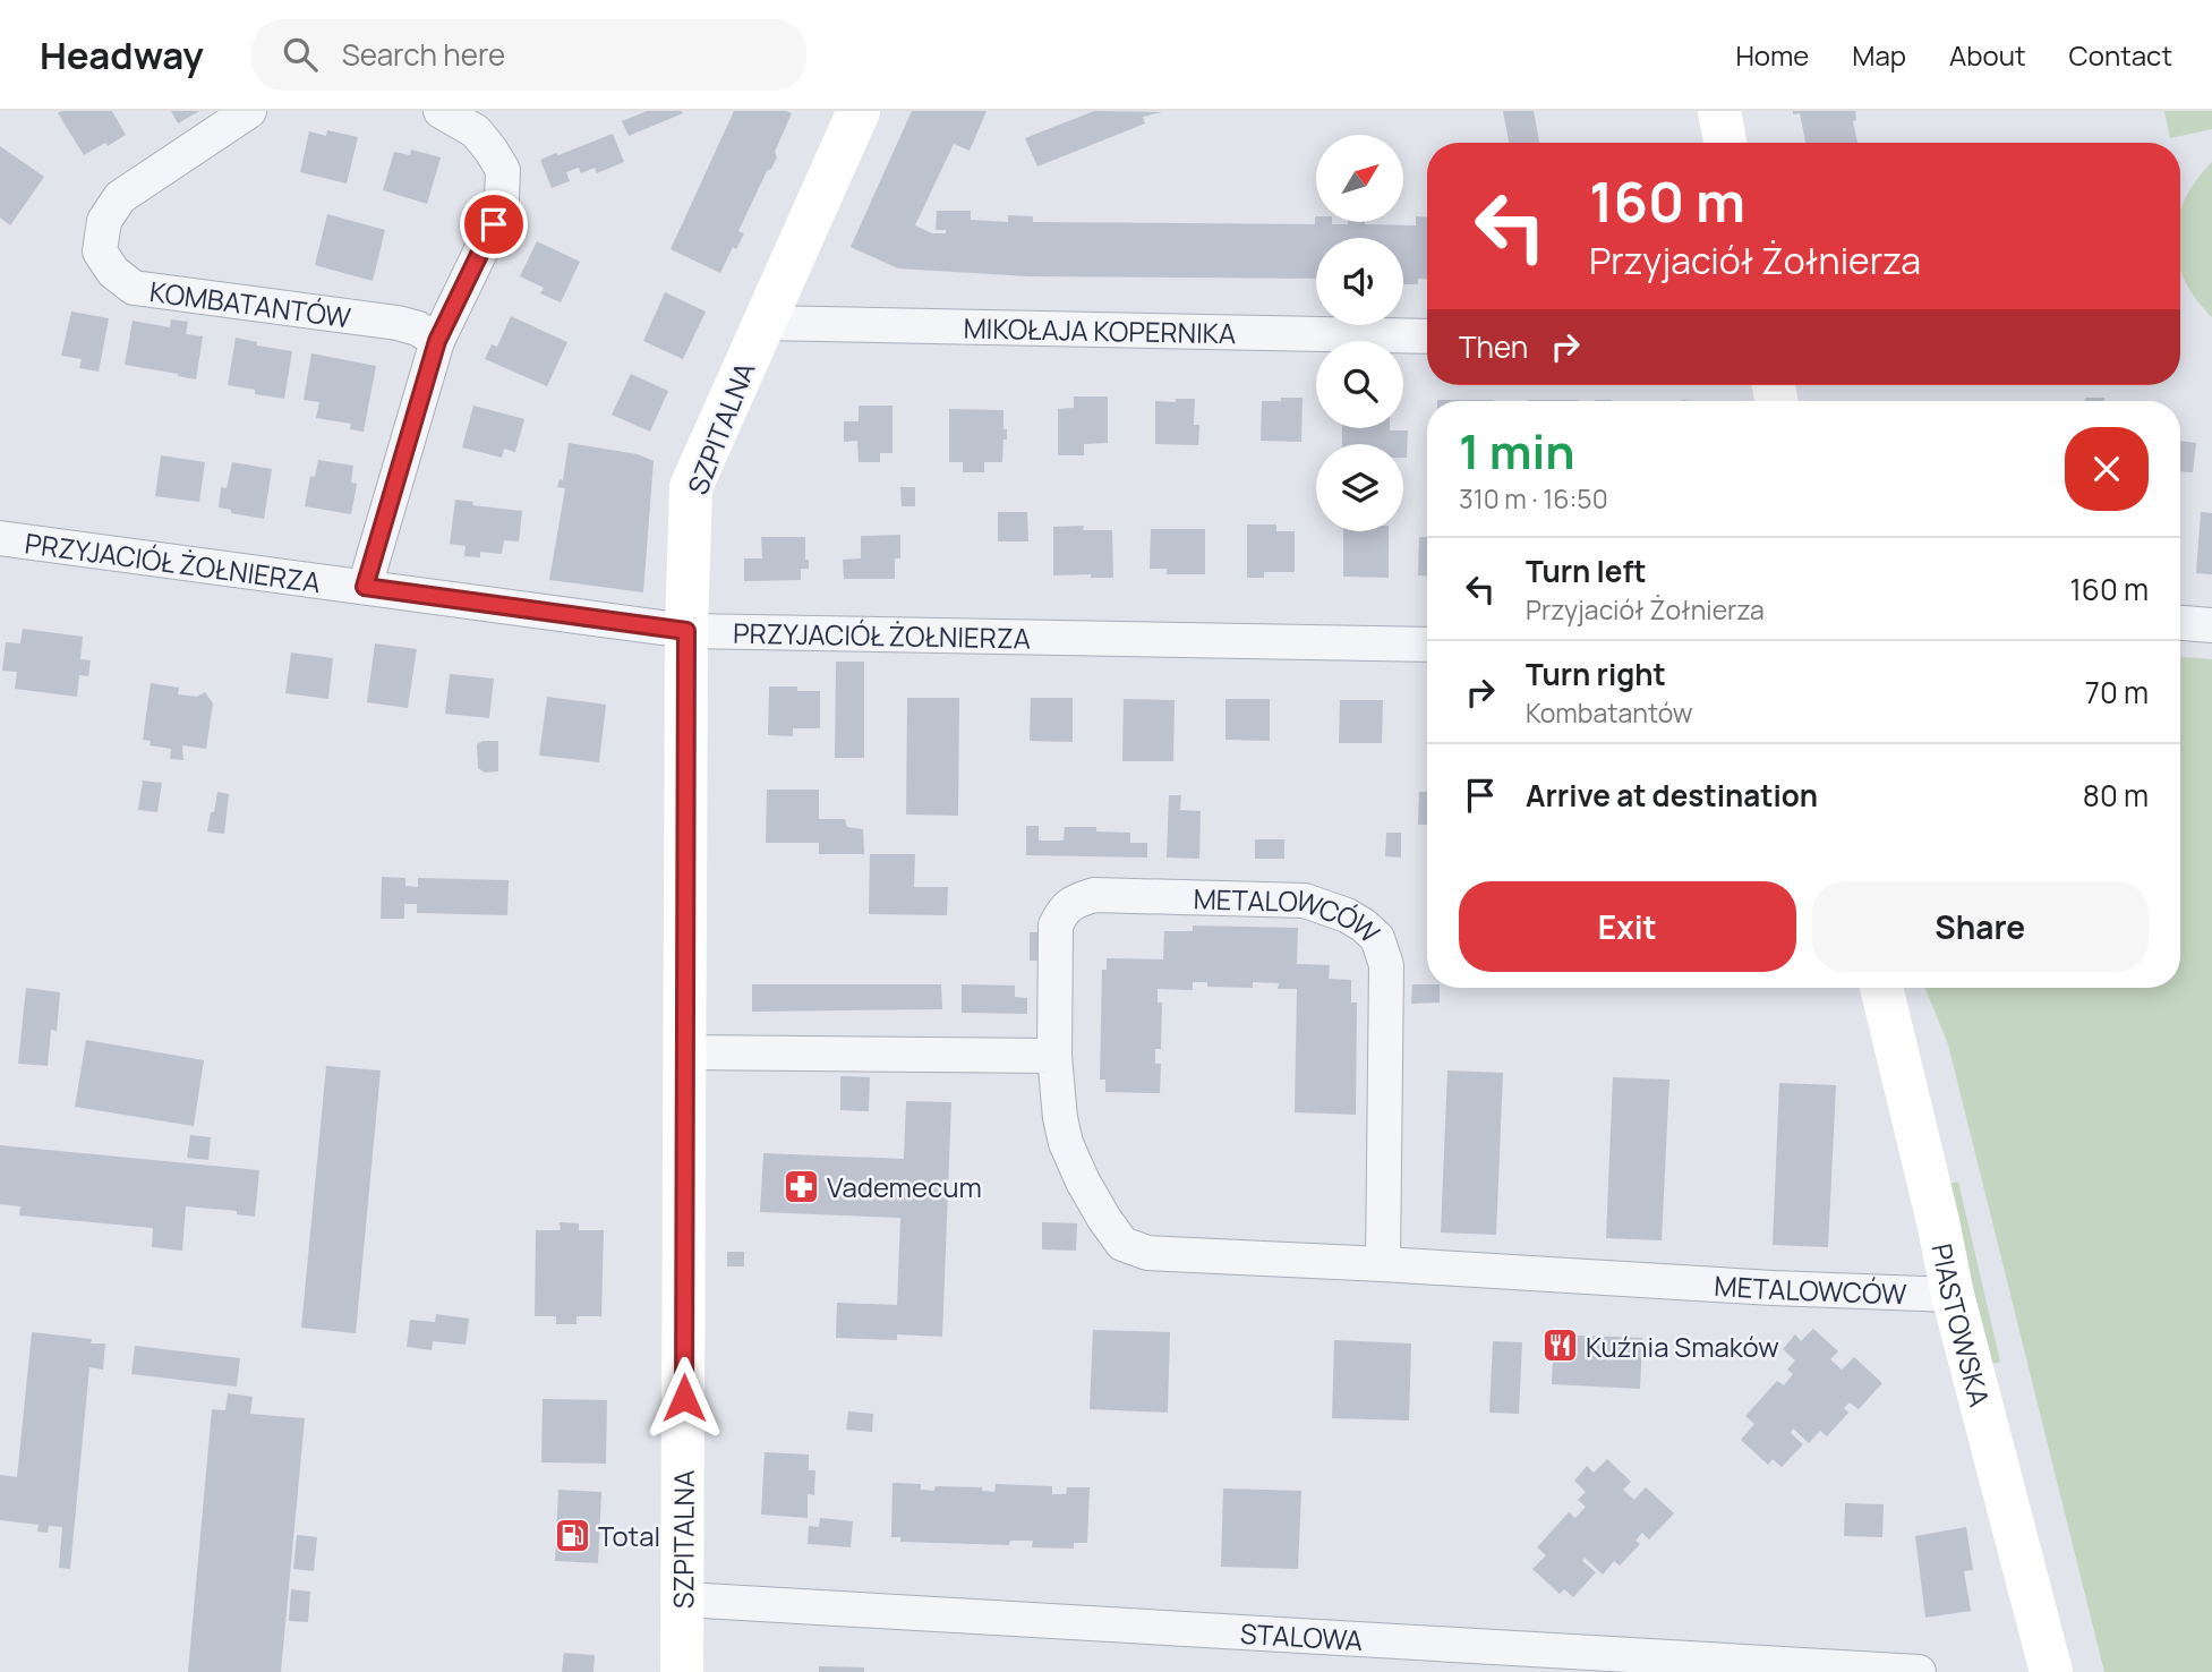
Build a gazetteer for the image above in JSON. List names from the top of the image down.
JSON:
{
  "streets": {
    "street": [
      "KOMBATANTÓW",
      "MIKOŁAJA KOPERNIKA",
      "SZPITALNA",
      "PRZYJACIÓŁ ŻOŁNIERZA",
      "METALOWCÓW",
      "PIASTOWSKA",
      "STALOWA"
    ]
  },
  "crossings": [
    ["MIKOŁAJA KOPERNIKA", "SZPITALNA"],
    ["SZPITALNA", "PRZYJACIÓŁ ŻOŁNIERZA"],
    ["SZPITALNA", "STALOWA"],
    ["METALOWCÓW", "PIASTOWSKA"]
  ],
  "places": {
    "pharmacy": ["Vademecum"],
    "restaurant": ["Kuźnia Smaków"],
    "fuel station": ["Total"]
  },
  "north": "top right",
  "page": {
    "header": "Headway",
    "search": "Search here",
    "nav": [
      "Home",
      "Map",
      "About",
      "Contact"
    ],
    "turn": ["160 m", "Przyjaciół Żołnierza"],
    "then": "Then",
    "heading": ["1 min", "310 m · 16:50"],
    "list": [
      {
        "name": "Turn left",
        "note": "Przyjaciół Żołnierza",
        "value": "160 m"
      },
      {
        "name": "Turn right",
        "note": "Kombatantów",
        "value": "70 m"
      },
      {
        "name": "Arrive at destination",
        "value": "80 m"
      }
    ],
    "buttons": ["Exit", "Share"]
  }
}
